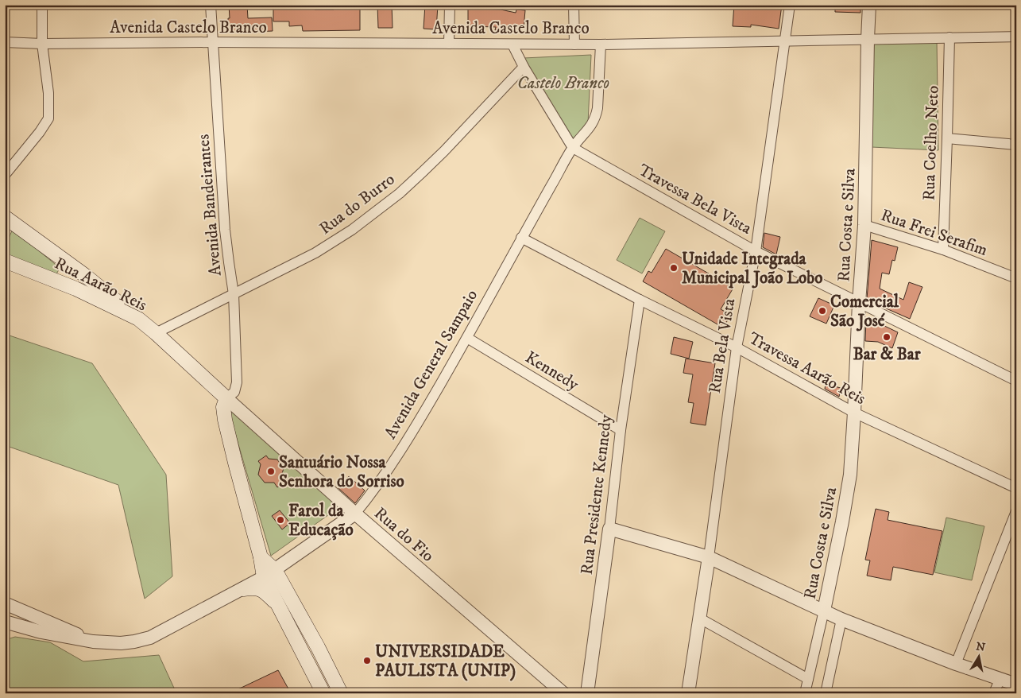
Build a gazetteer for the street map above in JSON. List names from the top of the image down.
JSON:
{
  "streets": {
    "main road": ["Rua Aarão Reis"],
    "street": [
      "Avenida Castelo Branco",
      "Rua Coelho Neto",
      "Travessa Bela Vista",
      "Rua do Burro",
      "Avenida Bandeirantes",
      "Rua Costa e Silva",
      "Rua Frei Serafim",
      "Rua Bela Vista",
      "Avenida General Sampaio",
      "Travessa Aarão Reis",
      "Kennedy",
      "Rua Presidente Kennedy",
      "Rua do Fio"
    ]
  },
  "crossings": [
    ["Avenida Castelo Branco", "Rua Coelho Neto"],
    ["Avenida Castelo Branco", "Avenida Bandeirantes"],
    ["Avenida Castelo Branco", "Rua Costa e Silva"],
    ["Avenida Castelo Branco", "Rua Bela Vista"],
    ["Avenida Castelo Branco", "Avenida General Sampaio"],
    ["Rua Coelho Neto", "Rua Frei Serafim"],
    ["Travessa Bela Vista", "Rua do Burro"],
    ["Travessa Bela Vista", "Rua Costa e Silva"],
    ["Travessa Bela Vista", "Rua Bela Vista"],
    ["Travessa Bela Vista", "Avenida General Sampaio"],
    ["Rua do Burro", "Avenida Bandeirantes"],
    ["Rua do Burro", "Rua Aarão Reis"],
    ["Avenida Bandeirantes", "Rua Aarão Reis"],
    ["Avenida Bandeirantes", "Rua do Fio"],
    ["Rua Costa e Silva", "Rua Frei Serafim"],
    ["Rua Costa e Silva", "Travessa Aarão Reis"],
    ["Rua Aarão Reis", "Rua do Fio"],
    ["Rua Bela Vista", "Travessa Aarão Reis"],
    ["Avenida General Sampaio", "Travessa Aarão Reis"],
    ["Avenida General Sampaio", "Kennedy"],
    ["Avenida General Sampaio", "Rua do Fio"],
    ["Travessa Aarão Reis", "Rua Presidente Kennedy"],
    ["Kennedy", "Rua Presidente Kennedy"]
  ],
  "parks": ["Castelo Branco"],
  "places": [
    "Unidade Integrada Municipal João Lobo",
    "Comercial São José",
    "Bar & Bar",
    "Santuário Nossa Senhora do Sorriso",
    "Farol da Educação",
    "UNIVERSIDADE PAULISTA (UNIP)"
  ],
  "north": "top"
}
